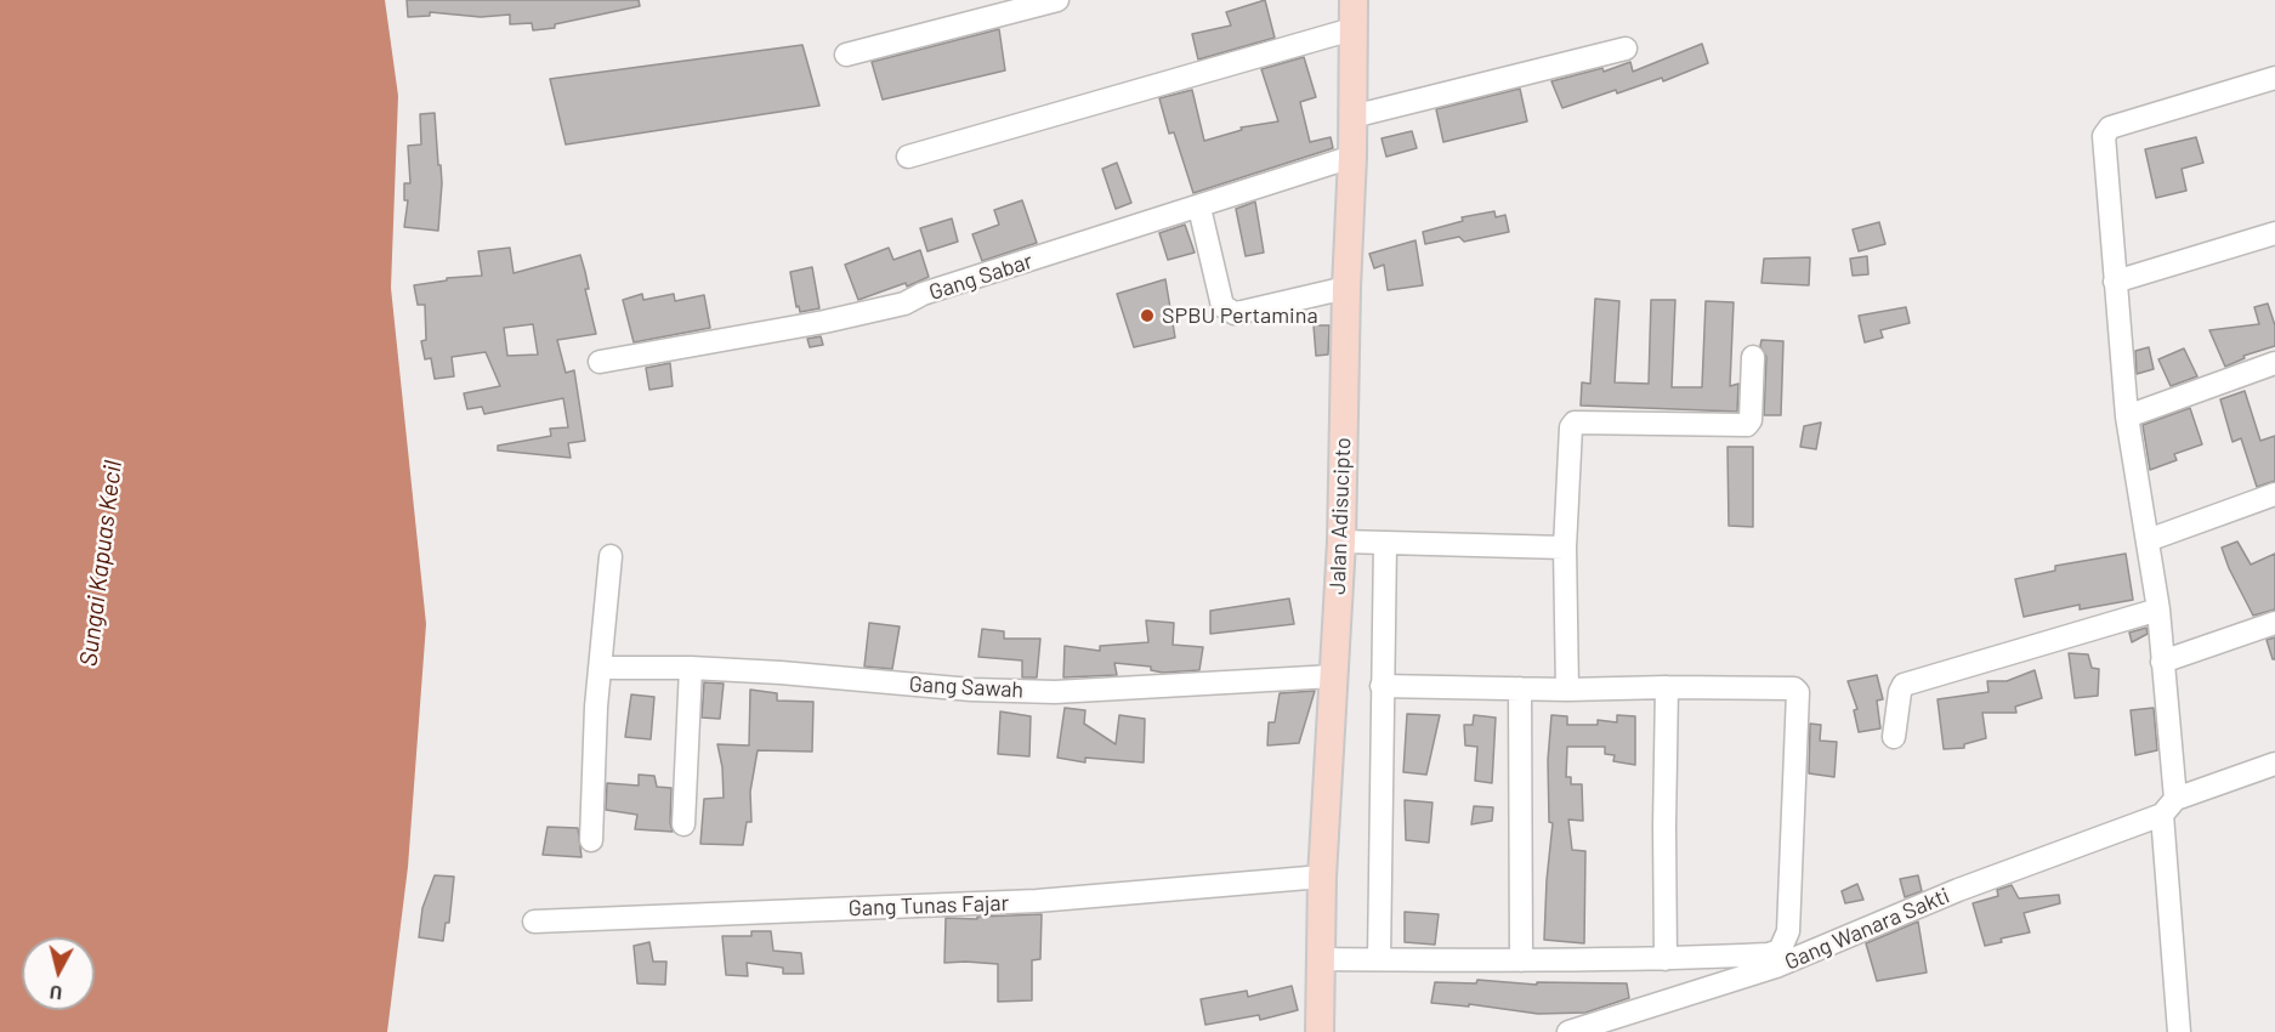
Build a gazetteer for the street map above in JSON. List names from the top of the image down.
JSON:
{
  "streets": {
    "main road": ["Jalan Adisucipto"],
    "street": [
      "Gang Sabar",
      "Gang Sawah",
      "Gang Tunas Fajar",
      "Gang Wanara Sakti"
    ]
  },
  "crossings": [
    ["Gang Sabar", "Jalan Adisucipto"],
    ["Jalan Adisucipto", "Gang Sawah"],
    ["Jalan Adisucipto", "Gang Tunas Fajar"]
  ],
  "water": ["Sungai Kapuas Kecil"],
  "places": ["SPBU Pertamina"],
  "north": "bottom"
}
